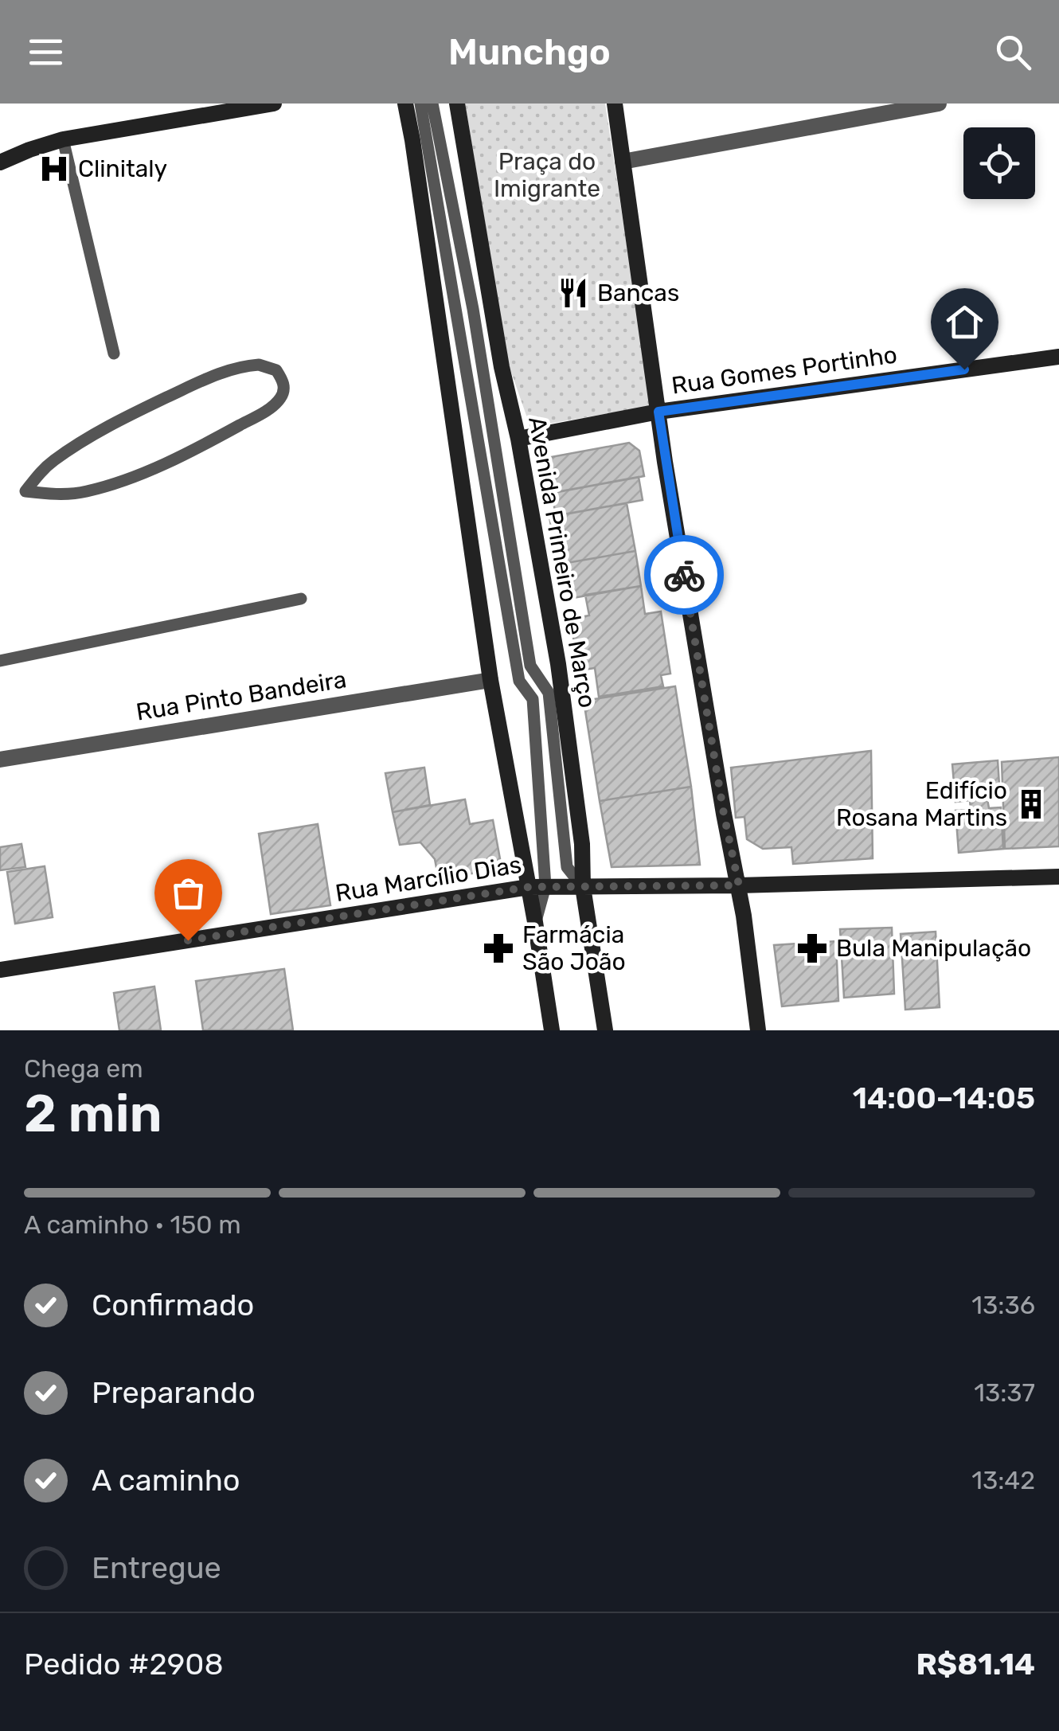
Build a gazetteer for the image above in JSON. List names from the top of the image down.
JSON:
{
  "streets": {
    "street": [
      "Rua Gomes Portinho",
      "Avenida Primeiro de Março",
      "Rua Pinto Bandeira",
      "Rua Marcílio Dias"
    ]
  },
  "crossings": [
    ["Rua Gomes Portinho", "Avenida Primeiro de Março"],
    ["Avenida Primeiro de Março", "Rua Marcílio Dias"]
  ],
  "parks": ["Praça do Imigrante"],
  "places": {
    "hospital": ["Clinitaly"],
    "restaurant": ["Bancas"],
    "building": ["Edifício Rosana Martins"],
    "pharmacy": ["Farmácia São João", "Bula Manipulação"]
  },
  "page": {
    "header": "Munchgo",
    "heading": ["2 min", "Chega em", "14:00–14:05"],
    "panel": ["Pedido #2908", "R$81.14"],
    "bar": "A caminho · 150 m",
    "list": [
      ["Confirmado", "13:36"],
      ["Preparando", "13:37"],
      ["A caminho", "13:42"],
      "Entregue"
    ]
  }
}
